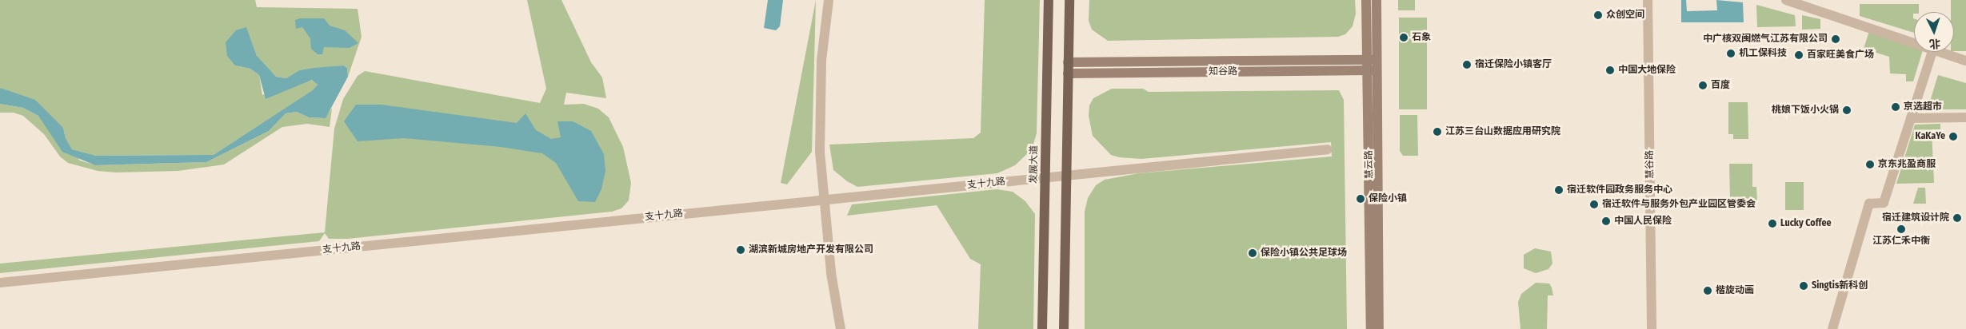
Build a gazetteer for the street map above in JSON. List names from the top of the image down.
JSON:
{
  "streets": {
    "main road": ["发展大道"],
    "street": [
      "知谷路",
      "慧云路",
      "慧谷路",
      "支十九路"
    ]
  },
  "crossings": [
    ["知谷路", "慧云路"],
    ["发展大道", "支十九路"]
  ],
  "places": [
    "众创空间",
    "石象",
    "中广核双闽燃气江苏有限公司",
    "机工保科技",
    "百家旺美食广场",
    "宿迁保险小镇客厅",
    "中国大地保险",
    "百度",
    "京选超市",
    "桃娘下饭小火锅",
    "江苏三台山数据应用研究院",
    "KaKaYe",
    "京东兆盈商服",
    "宿迁软件园政务服务中心",
    "保险小镇",
    "宿迁软件与服务外包产业园区管委会",
    "宿迁建筑设计院",
    "中国人民保险",
    "Lucky Coffee",
    "江苏仁禾中衡",
    "湖滨新城房地产开发有限公司",
    "保险小镇公共足球场",
    "Singtis新科创",
    "楷旋动画"
  ],
  "north": "bottom"
}
